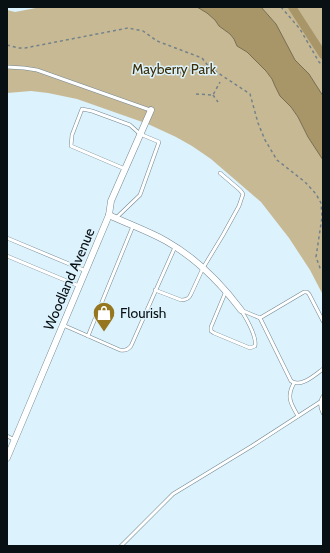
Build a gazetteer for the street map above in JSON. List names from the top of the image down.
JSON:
{
  "streets": {
    "street": ["Woodland Avenue"]
  },
  "parks": ["Mayberry Park"],
  "places": {
    "shop": ["Flourish"]
  }
}
